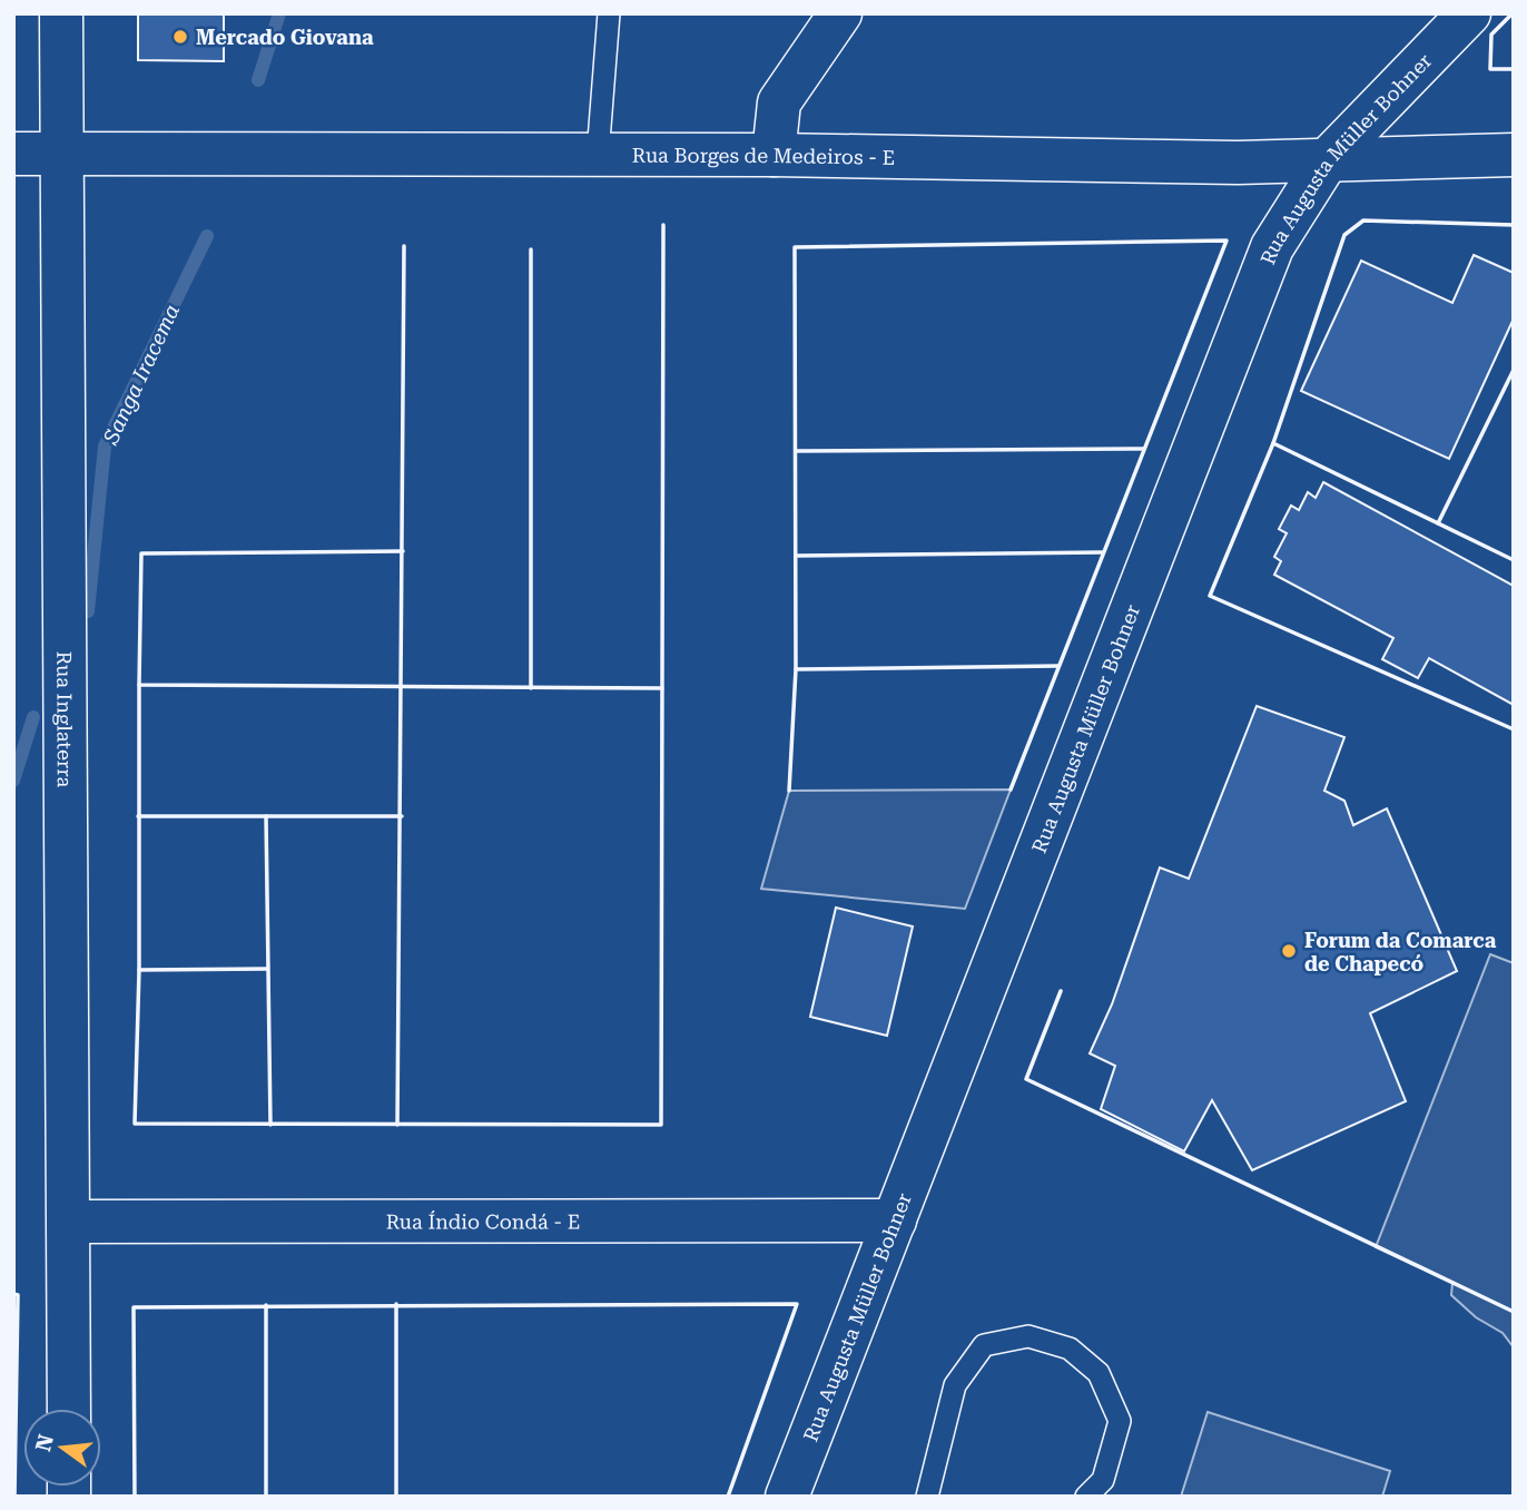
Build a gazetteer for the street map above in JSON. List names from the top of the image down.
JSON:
{
  "streets": {
    "street": [
      "Rua Borges de Medeiros - E",
      "Rua Augusta Müller Bohner",
      "Rua Inglaterra",
      "Rua Índio Condá - E"
    ]
  },
  "crossings": [
    ["Rua Borges de Medeiros - E", "Rua Augusta Müller Bohner"],
    ["Rua Borges de Medeiros - E", "Rua Inglaterra"],
    ["Rua Augusta Müller Bohner", "Rua Índio Condá - E"],
    ["Rua Inglaterra", "Rua Índio Condá - E"]
  ],
  "water": ["Sanga Iracema"],
  "places": ["Mercado Giovana", "Forum da Comarca de Chapecó"],
  "north": "left"
}
